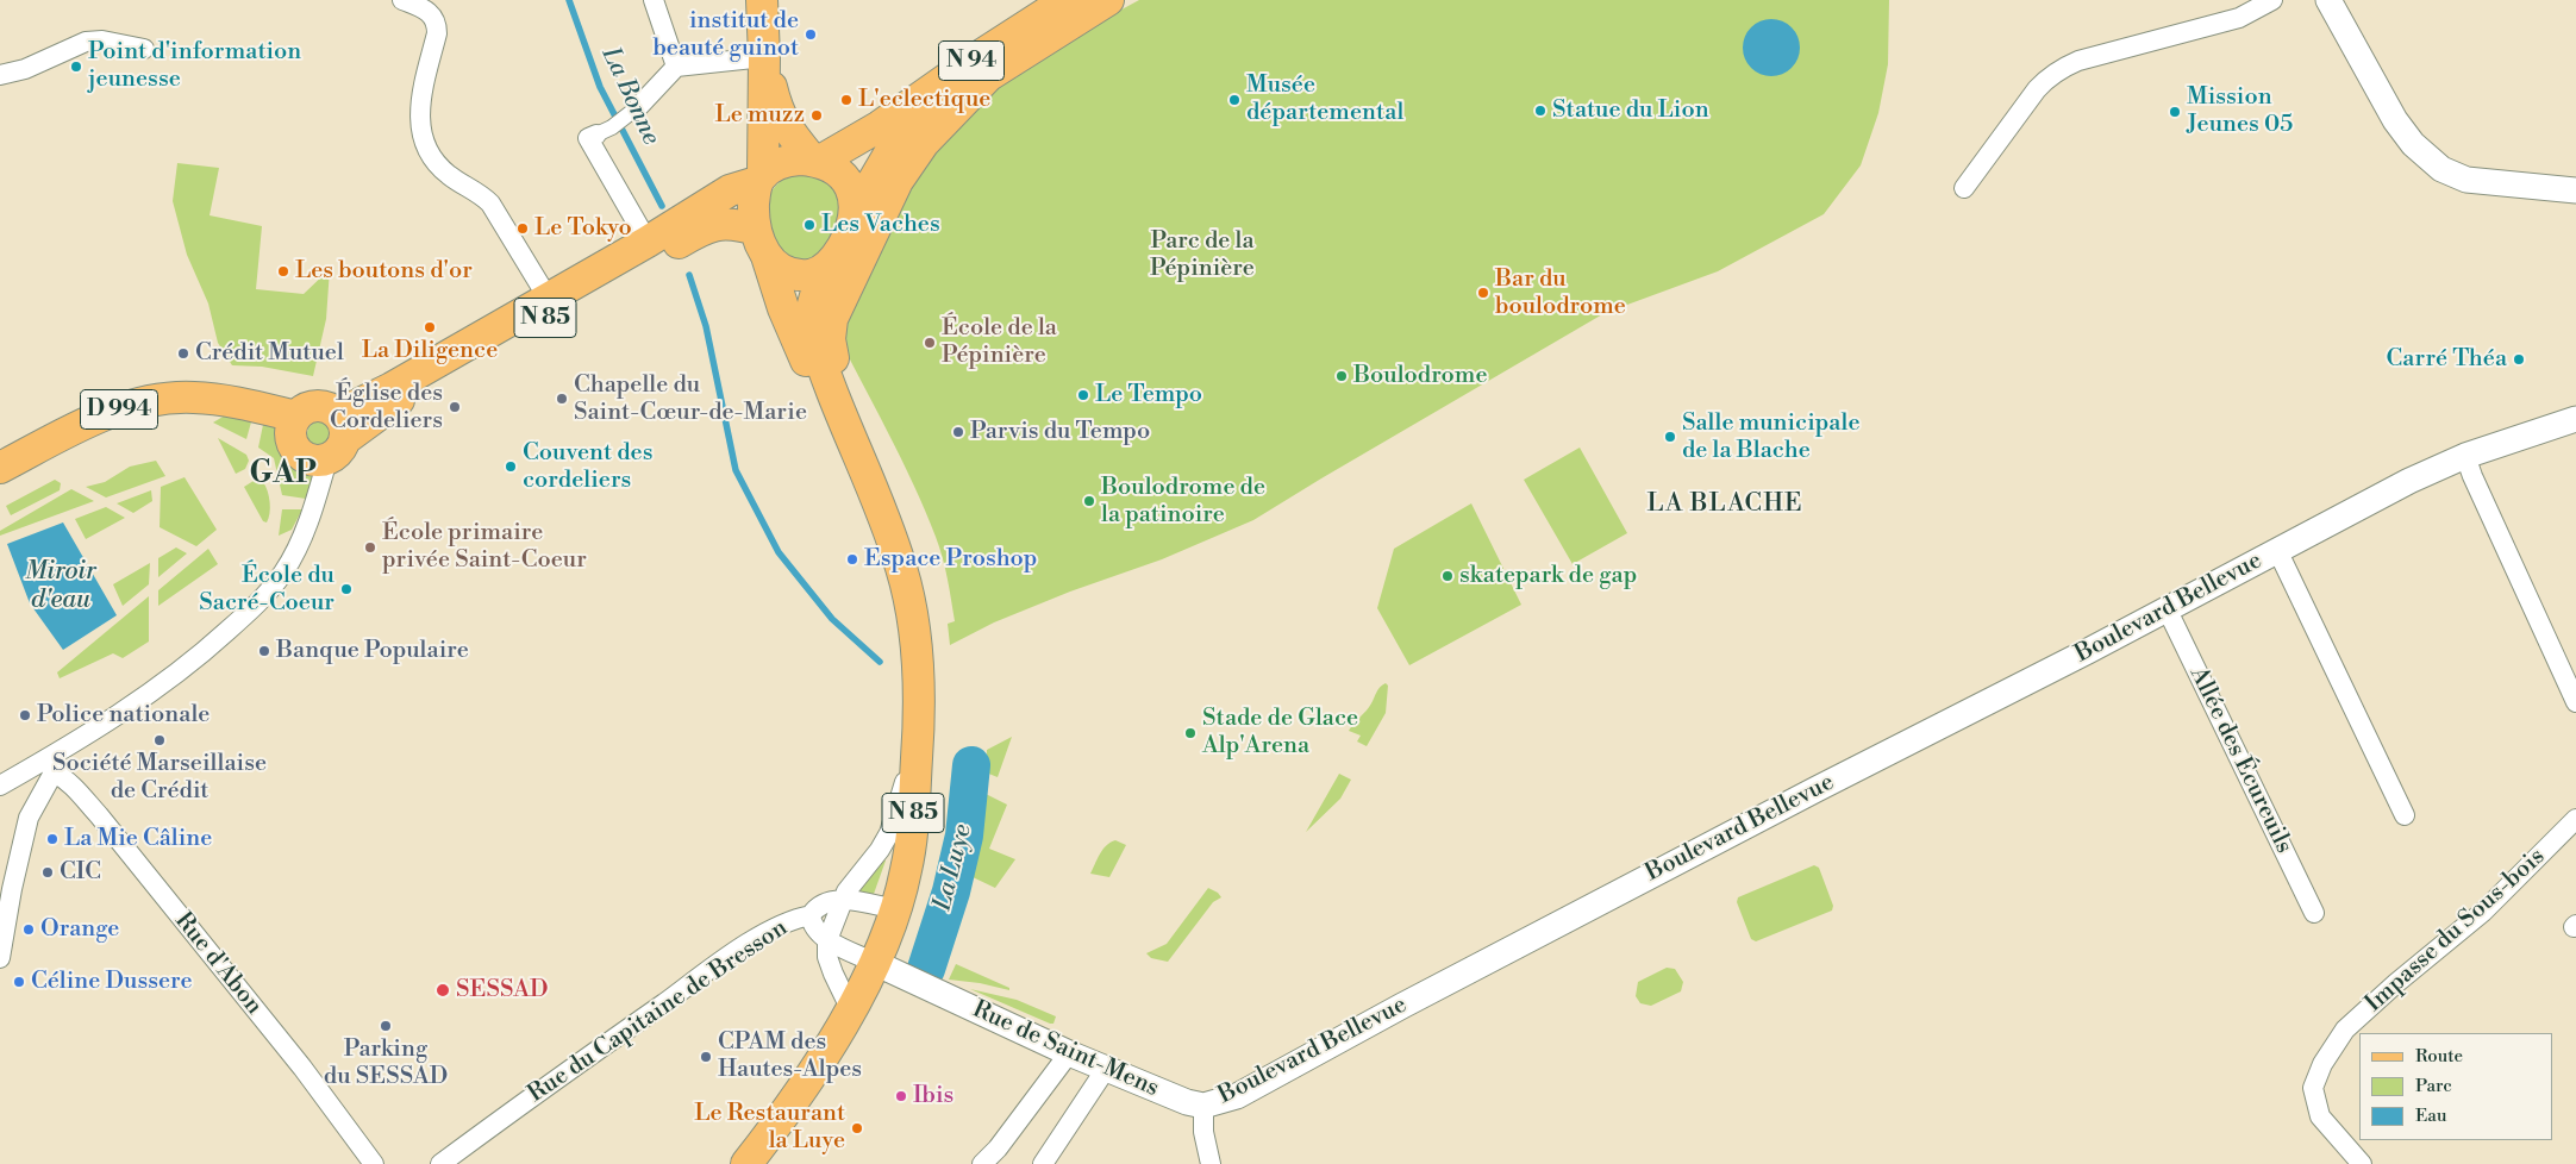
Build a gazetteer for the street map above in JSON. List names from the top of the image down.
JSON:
{
  "streets": {
    "main road": ["N 94", "N 85", "D 994"],
    "street": [
      "Boulevard Bellevue",
      "Allée des Écureuils",
      "Impasse du Sous-bois",
      "Rue d'Abon",
      "Rue du Capitaine de Bresson",
      "Rue de Saint-Mens"
    ]
  },
  "crossings": [
    ["N 94", "N 85"],
    ["N 85", "D 994"],
    ["N 85", "Rue du Capitaine de Bresson"],
    ["N 85", "Rue de Saint-Mens"],
    ["Boulevard Bellevue", "Allée des Écureuils"],
    ["Boulevard Bellevue", "Rue de Saint-Mens"],
    ["Rue du Capitaine de Bresson", "Rue de Saint-Mens"]
  ],
  "districts": ["GAP", "LA BLACHE"],
  "water": ["La Bonne", "Miroir d'eau", "La Luye"],
  "parks": ["Parc de la Pépinière"],
  "places": [
    "institut de beauté guinot",
    "Point d'information jeunesse",
    "L'eclectique",
    "Musée départemental",
    "Statue du Lion",
    "Mission Jeunes 05",
    "Le muzz",
    "Les Vaches",
    "Le Tokyo",
    "Les boutons d'or",
    "Bar du boulodrome",
    "La Diligence",
    "École de la Pépinière",
    "Crédit Mutuel",
    "Carré Théa",
    "Boulodrome",
    "Le Tempo",
    "Chapelle du Saint-Cœur-de-Marie",
    "Église des Cordeliers",
    "Parvis du Tempo",
    "Salle municipale de la Blache",
    "Couvent des cordeliers",
    "Boulodrome de la patinoire",
    "École primaire privée Saint-Coeur",
    "Espace Proshop",
    "skatepark de gap",
    "École du Sacré-Coeur",
    "Banque Populaire",
    "Police nationale",
    "Stade de Glace Alp'Arena",
    "Société Marseillaise de Crédit",
    "La Mie Câline",
    "CIC",
    "Orange",
    "Céline Dussere",
    "SESSAD",
    "Parking du SESSAD",
    "CPAM des Hautes-Alpes",
    "Ibis",
    "Le Restaurant la Luye"
  ],
  "legend": ["Route", "Parc", "Eau"]
}
